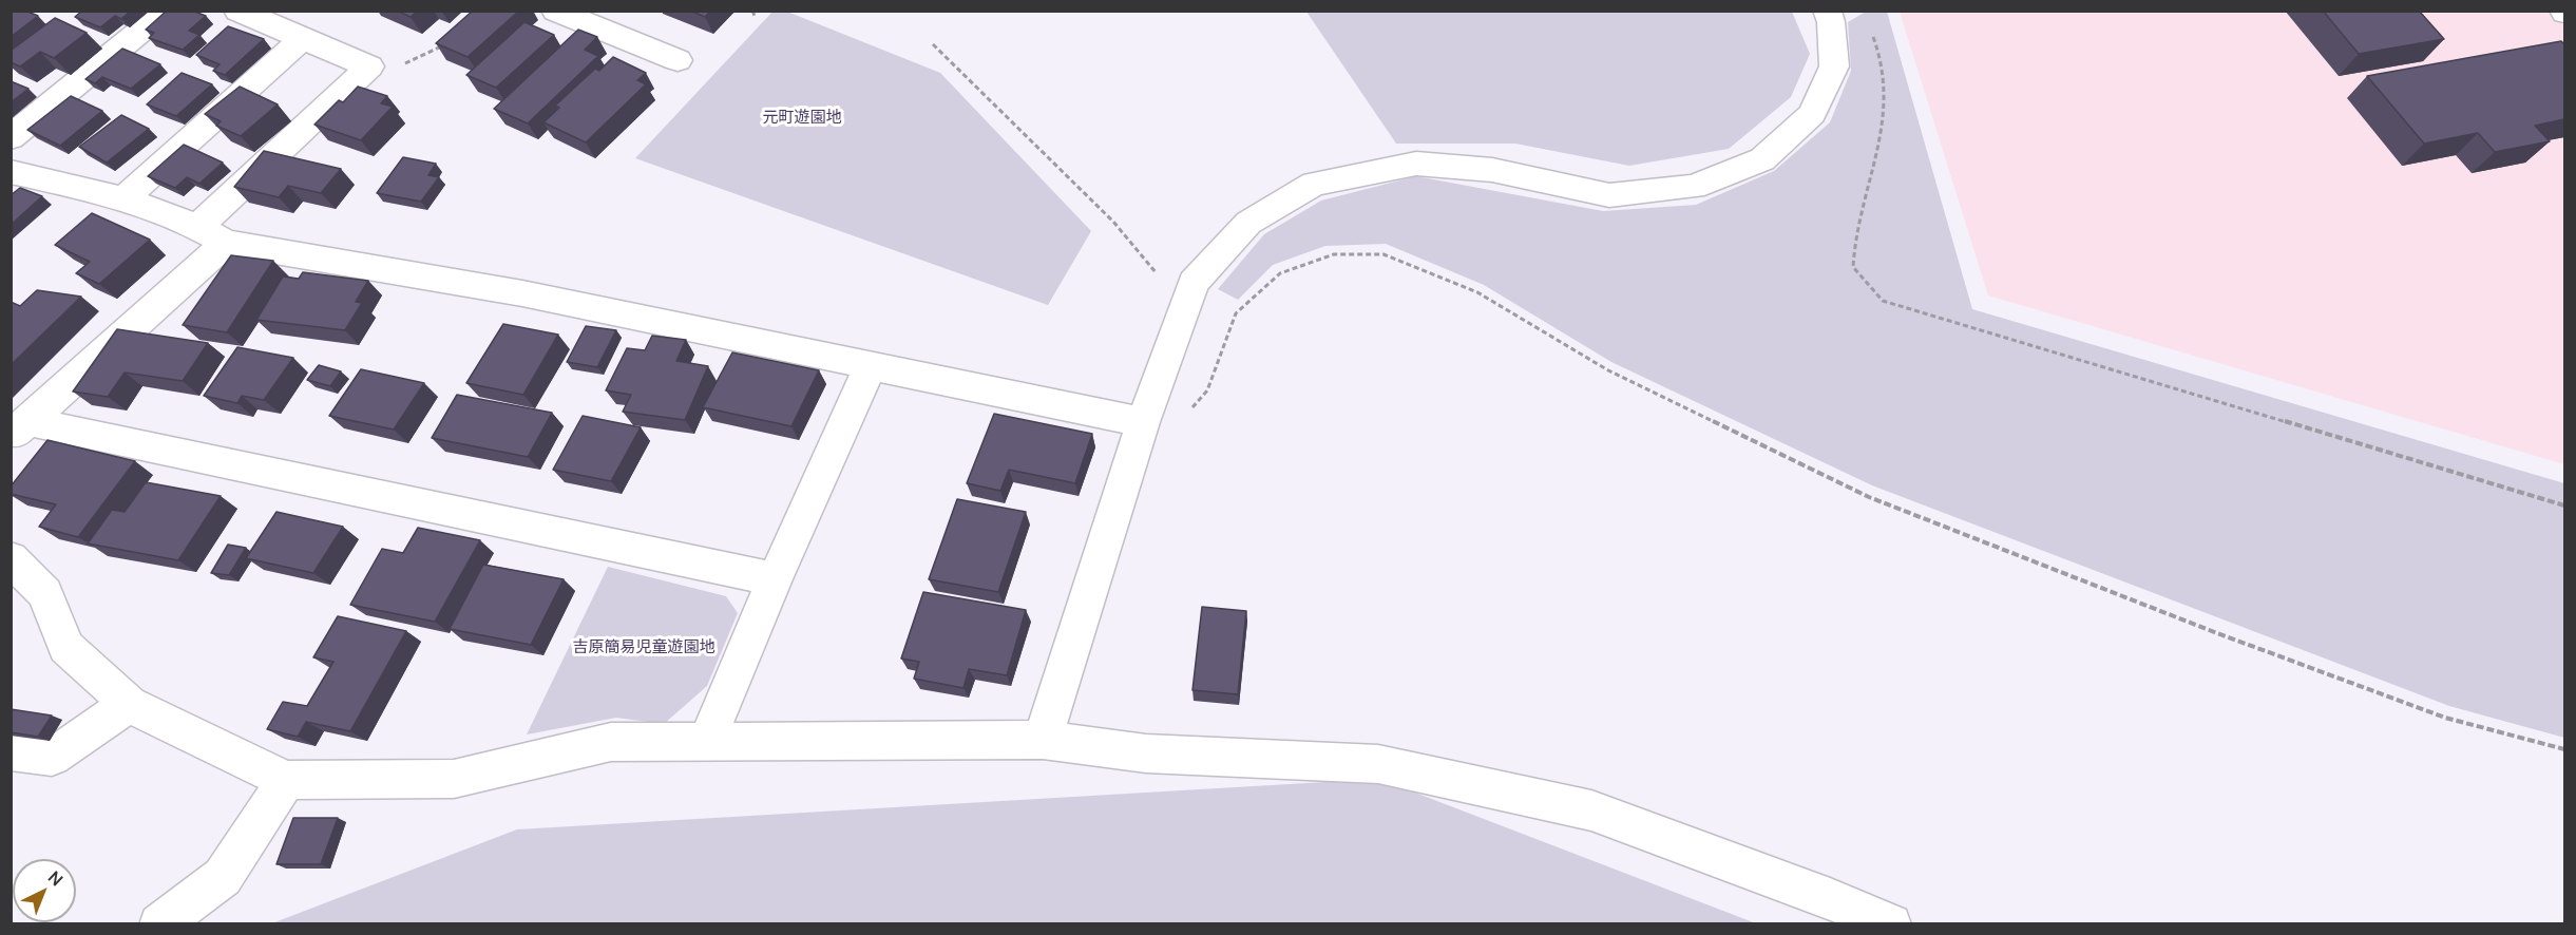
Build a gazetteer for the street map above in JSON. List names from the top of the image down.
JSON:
{
  "parks": ["元町遊園地", "吉原簡易児童遊園地"],
  "north": "top right"
}
